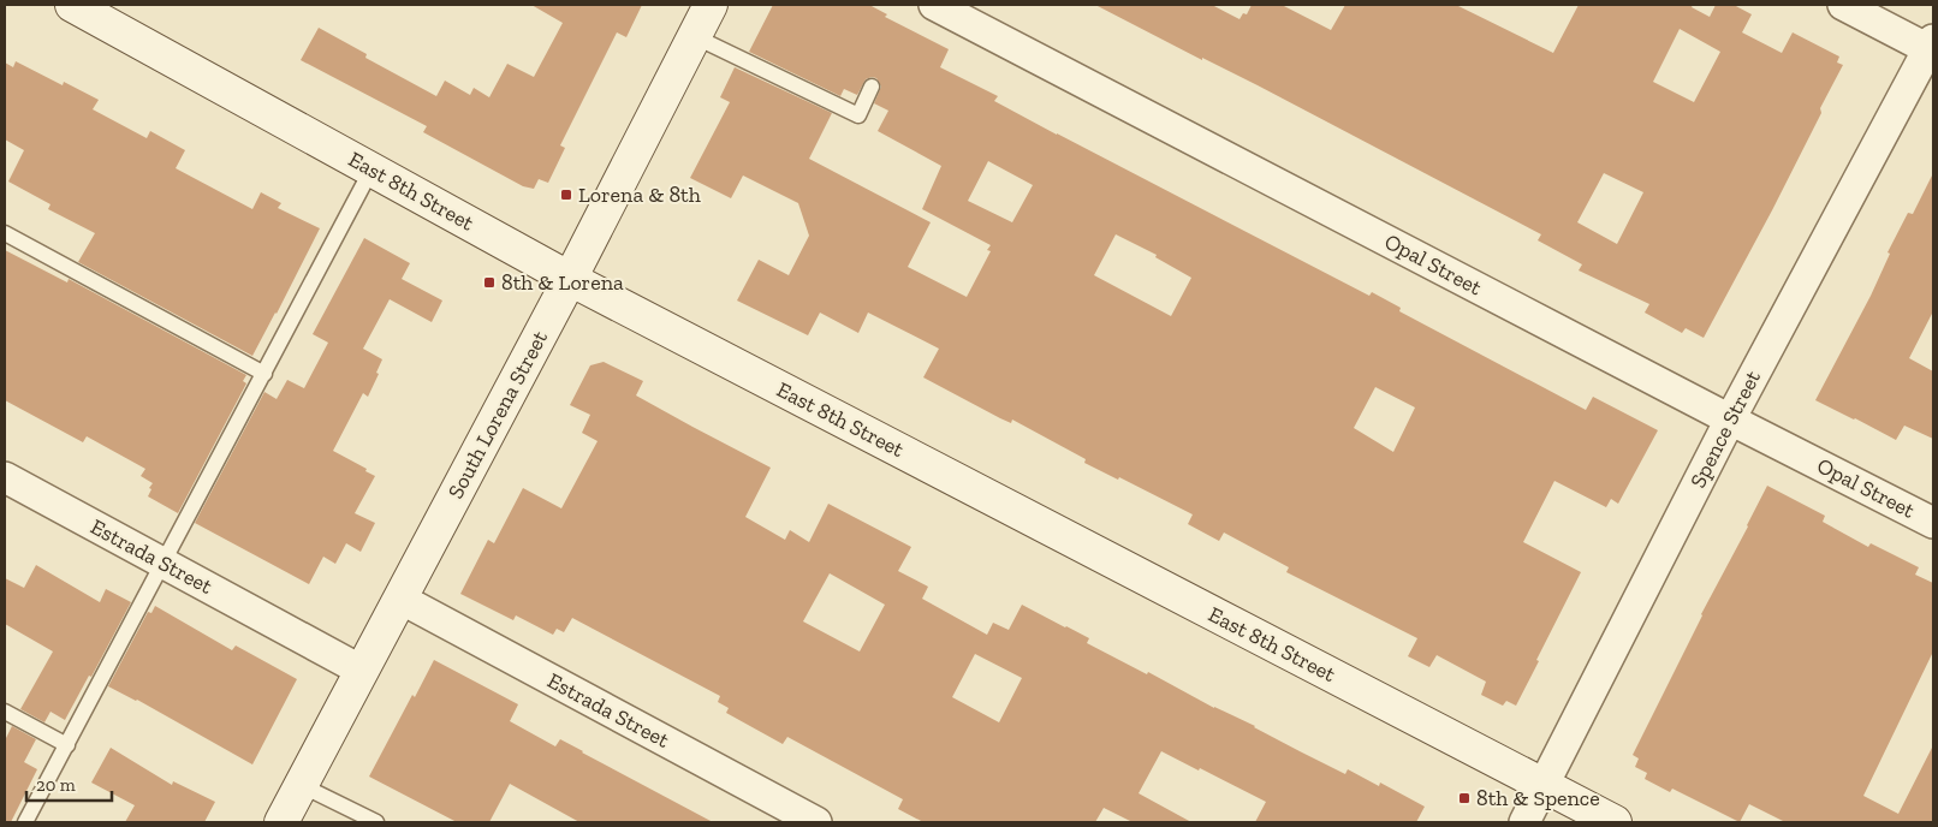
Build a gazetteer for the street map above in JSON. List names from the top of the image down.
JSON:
{
  "streets": {
    "main road": ["East 8th Street", "South Lorena Street"],
    "street": ["Opal Street", "Spence Street", "Estrada Street"]
  },
  "crossings": [
    ["East 8th Street", "South Lorena Street"],
    ["East 8th Street", "Spence Street"],
    ["Opal Street", "Spence Street"],
    ["South Lorena Street", "Estrada Street"]
  ],
  "places": {
    "transit": ["Lorena & 8th", "8th & Lorena", "8th & Spence"]
  },
  "scale_bar": "20 m"
}
